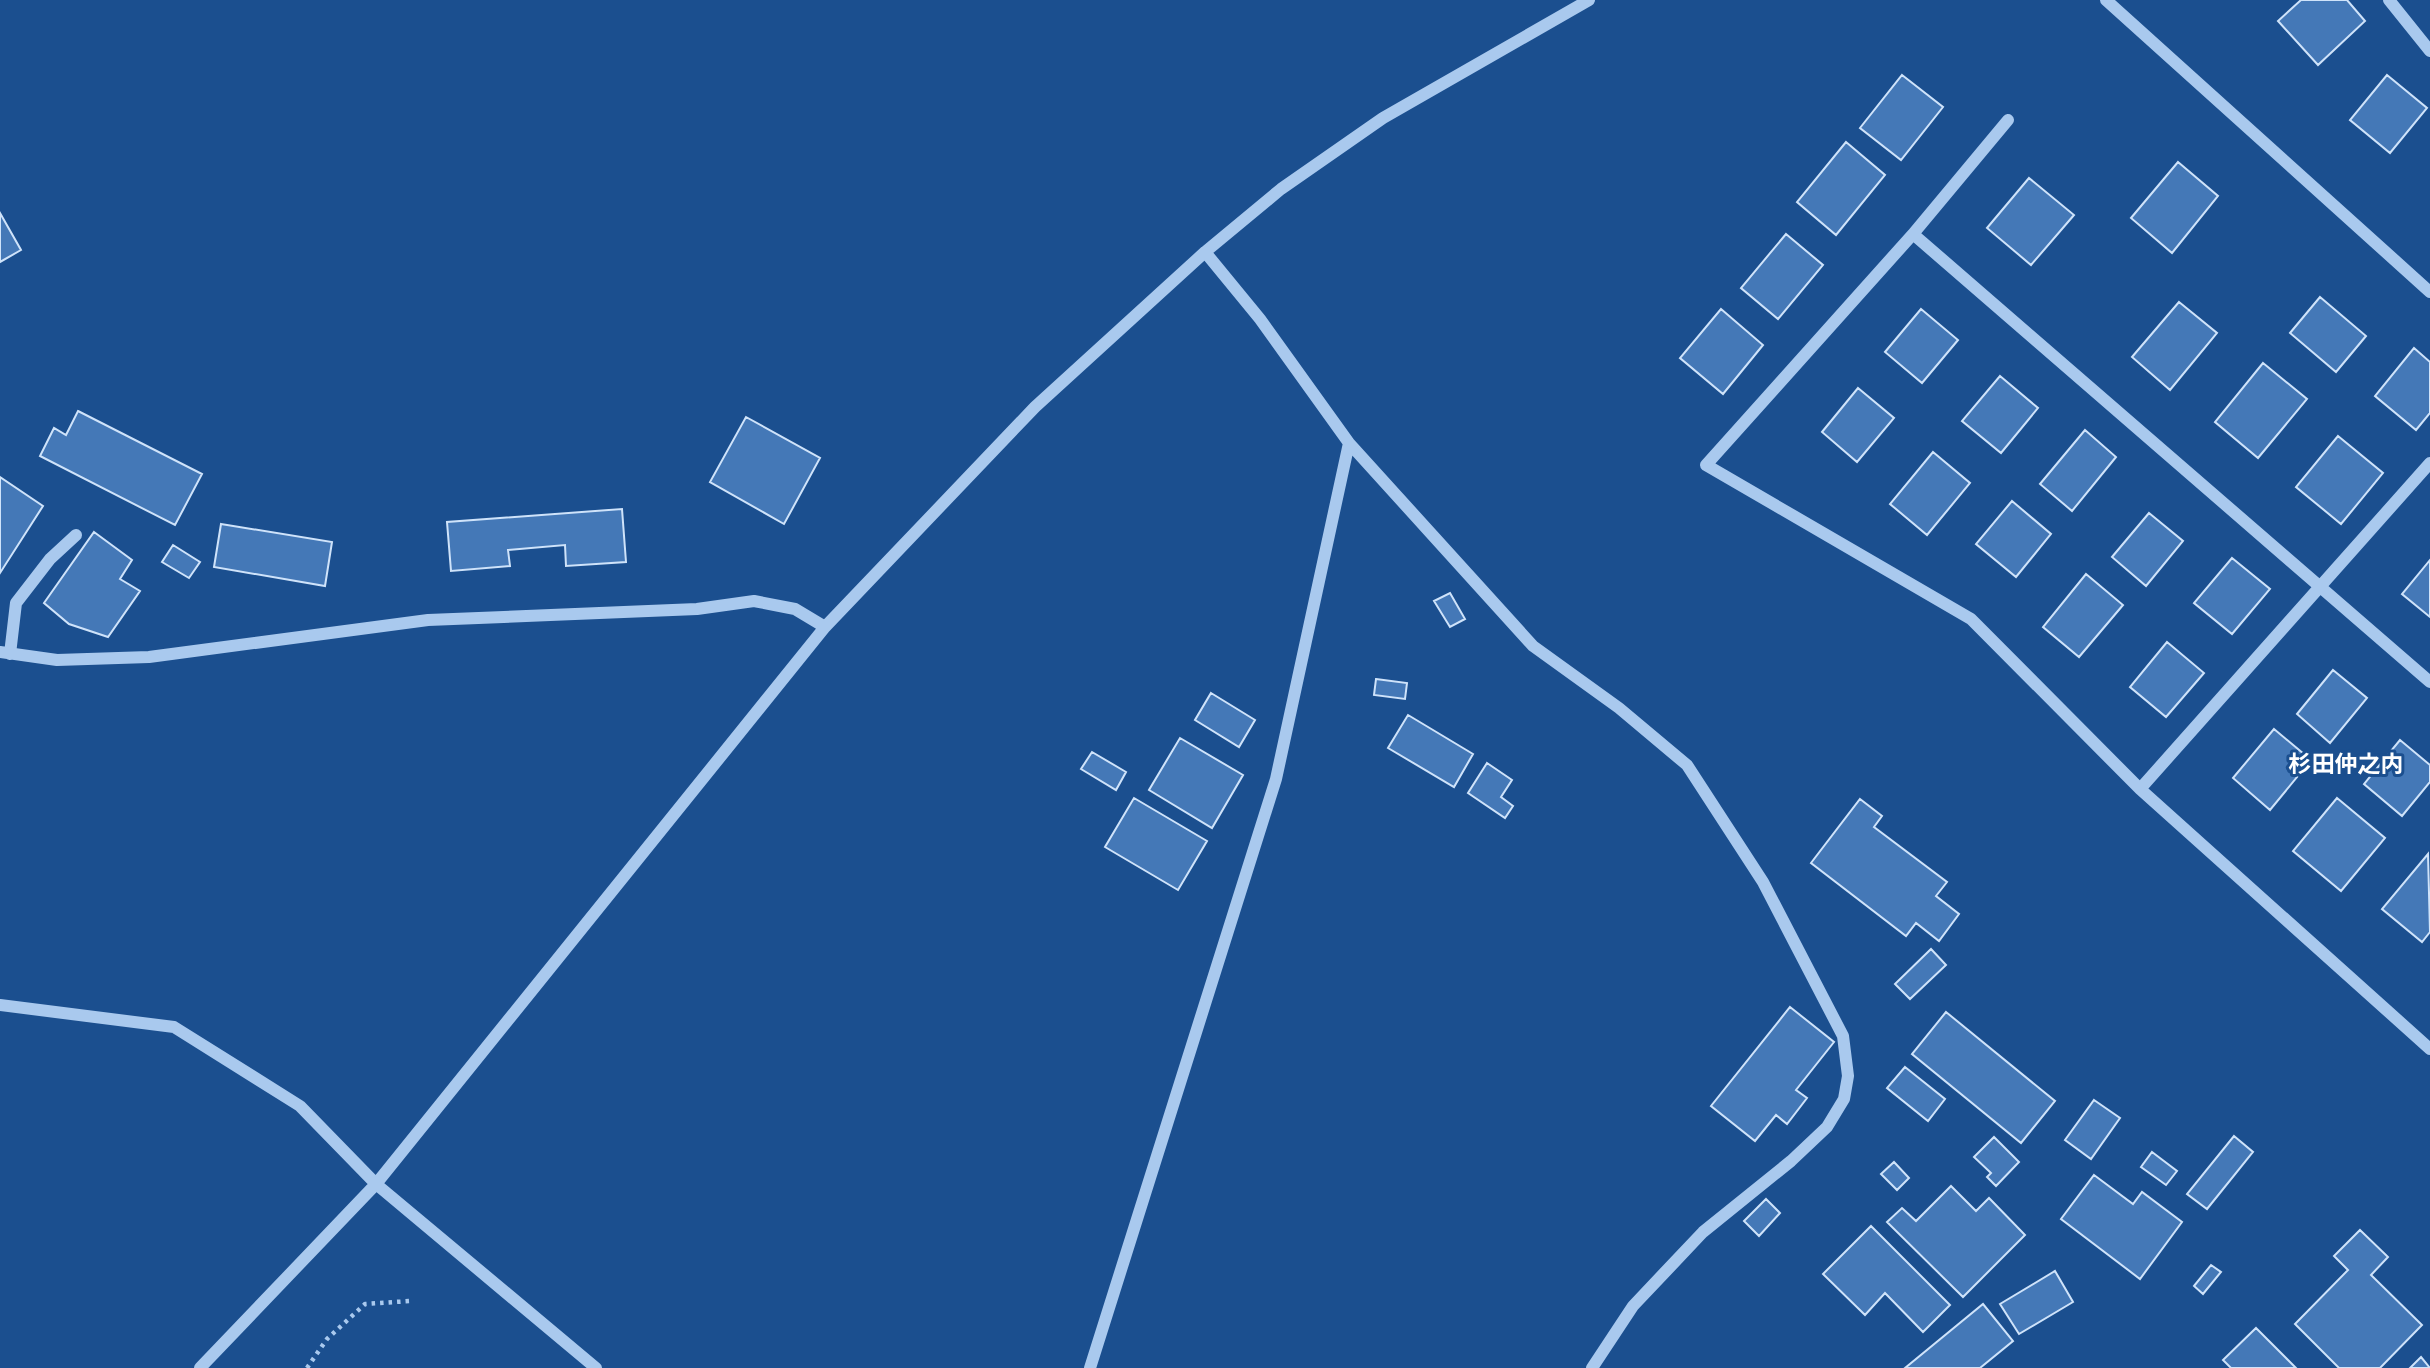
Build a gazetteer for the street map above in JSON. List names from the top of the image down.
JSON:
{
  "districts": ["杉田仲之内"]
}
